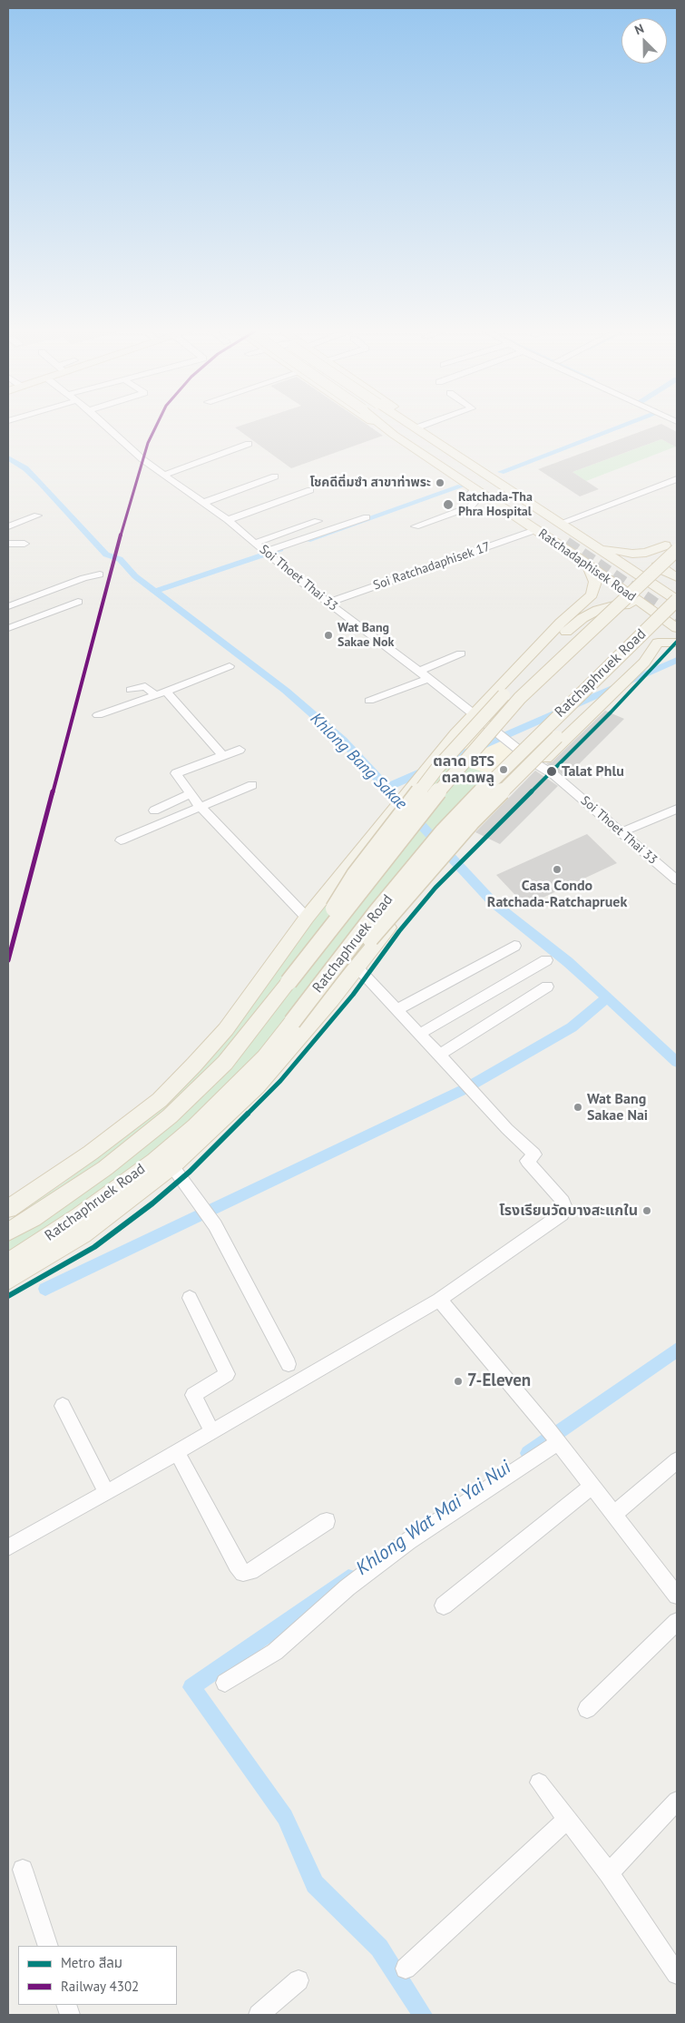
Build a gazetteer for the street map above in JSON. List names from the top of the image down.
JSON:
{
  "streets": {
    "main road": ["Ratchadaphisek Road", "Ratchaphruek Road"],
    "street": ["Soi Ratchadaphisek 17", "Soi Thoet Thai 33"]
  },
  "crossings": [
    ["Ratchadaphisek Road", "Soi Ratchadaphisek 17"],
    ["Ratchadaphisek Road", "Ratchaphruek Road"],
    ["Soi Ratchadaphisek 17", "Soi Thoet Thai 33"],
    ["Soi Thoet Thai 33", "Ratchaphruek Road"]
  ],
  "water": ["Khlong Bang Sakae", "Khlong Wat Mai Yai Nui"],
  "places": [
    "โชคดีติ่มซำ สาขาท่าพระ",
    "Ratchada-Tha Phra Hospital",
    "Wat Bang Sakae Nok",
    "ตลาด BTS ตลาดพลู",
    "Talat Phlu",
    "Casa Condo Ratchada-Ratchapruek",
    "Wat Bang Sakae Nai",
    "โรงเรียนวัดบางสะแกใน",
    "7-Eleven"
  ],
  "lines": ["rail line 4302", "metro line สีลม"],
  "legend": ["Metro สีลม", "Railway 4302"],
  "north": "top left"
}
